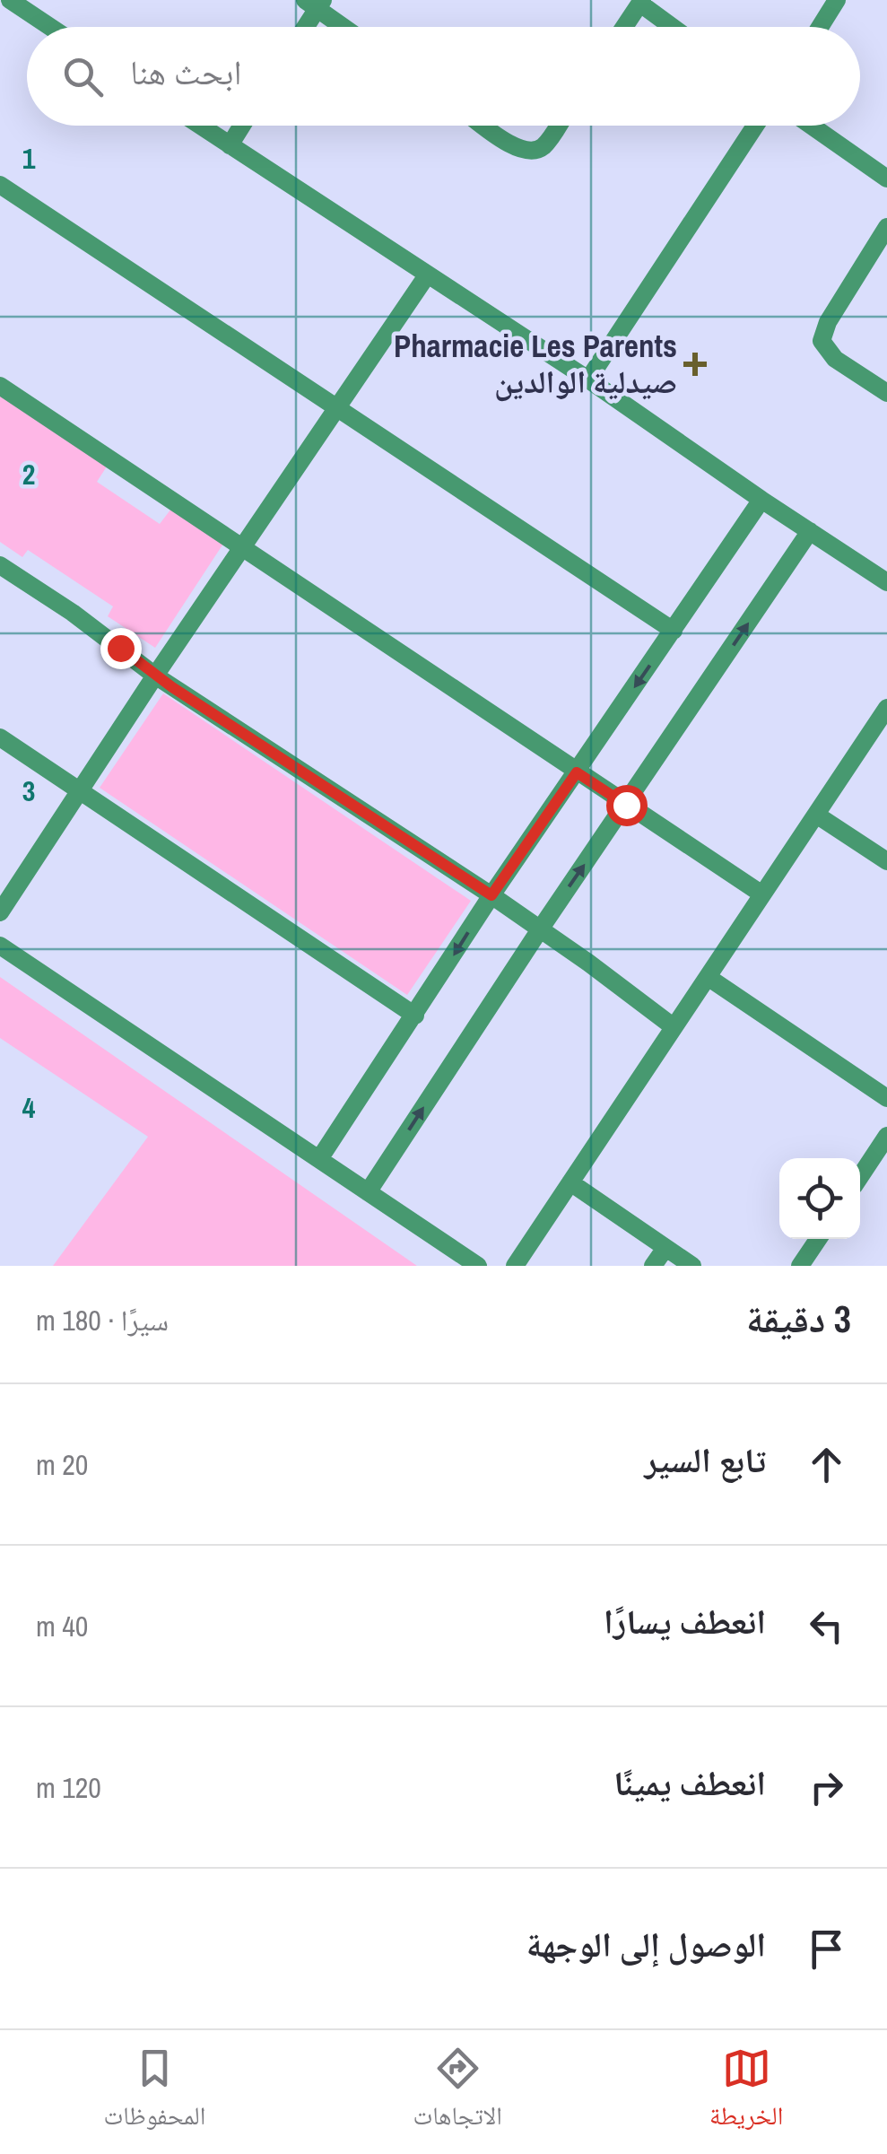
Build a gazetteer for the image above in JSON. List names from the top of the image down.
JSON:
{
  "places": {
    "health": ["Pharmacie Les Parents صيدلية الوالدين"]
  },
  "page": {
    "search": "ابحث هنا",
    "heading": ["3 دقيقة", "سيرًا · 180 m"],
    "list": [
      ["تابع السير", "20 m"],
      ["انعطف يسارًا", "40 m"],
      ["انعطف يمينًا", "120 m"],
      "الوصول إلى الوجهة"
    ],
    "nav": ["الخريطة", "الاتجاهات", "المحفوظات"]
  },
  "grid": {
    "rows": [
      "1",
      "2",
      "3",
      "4"
    ]
  }
}
